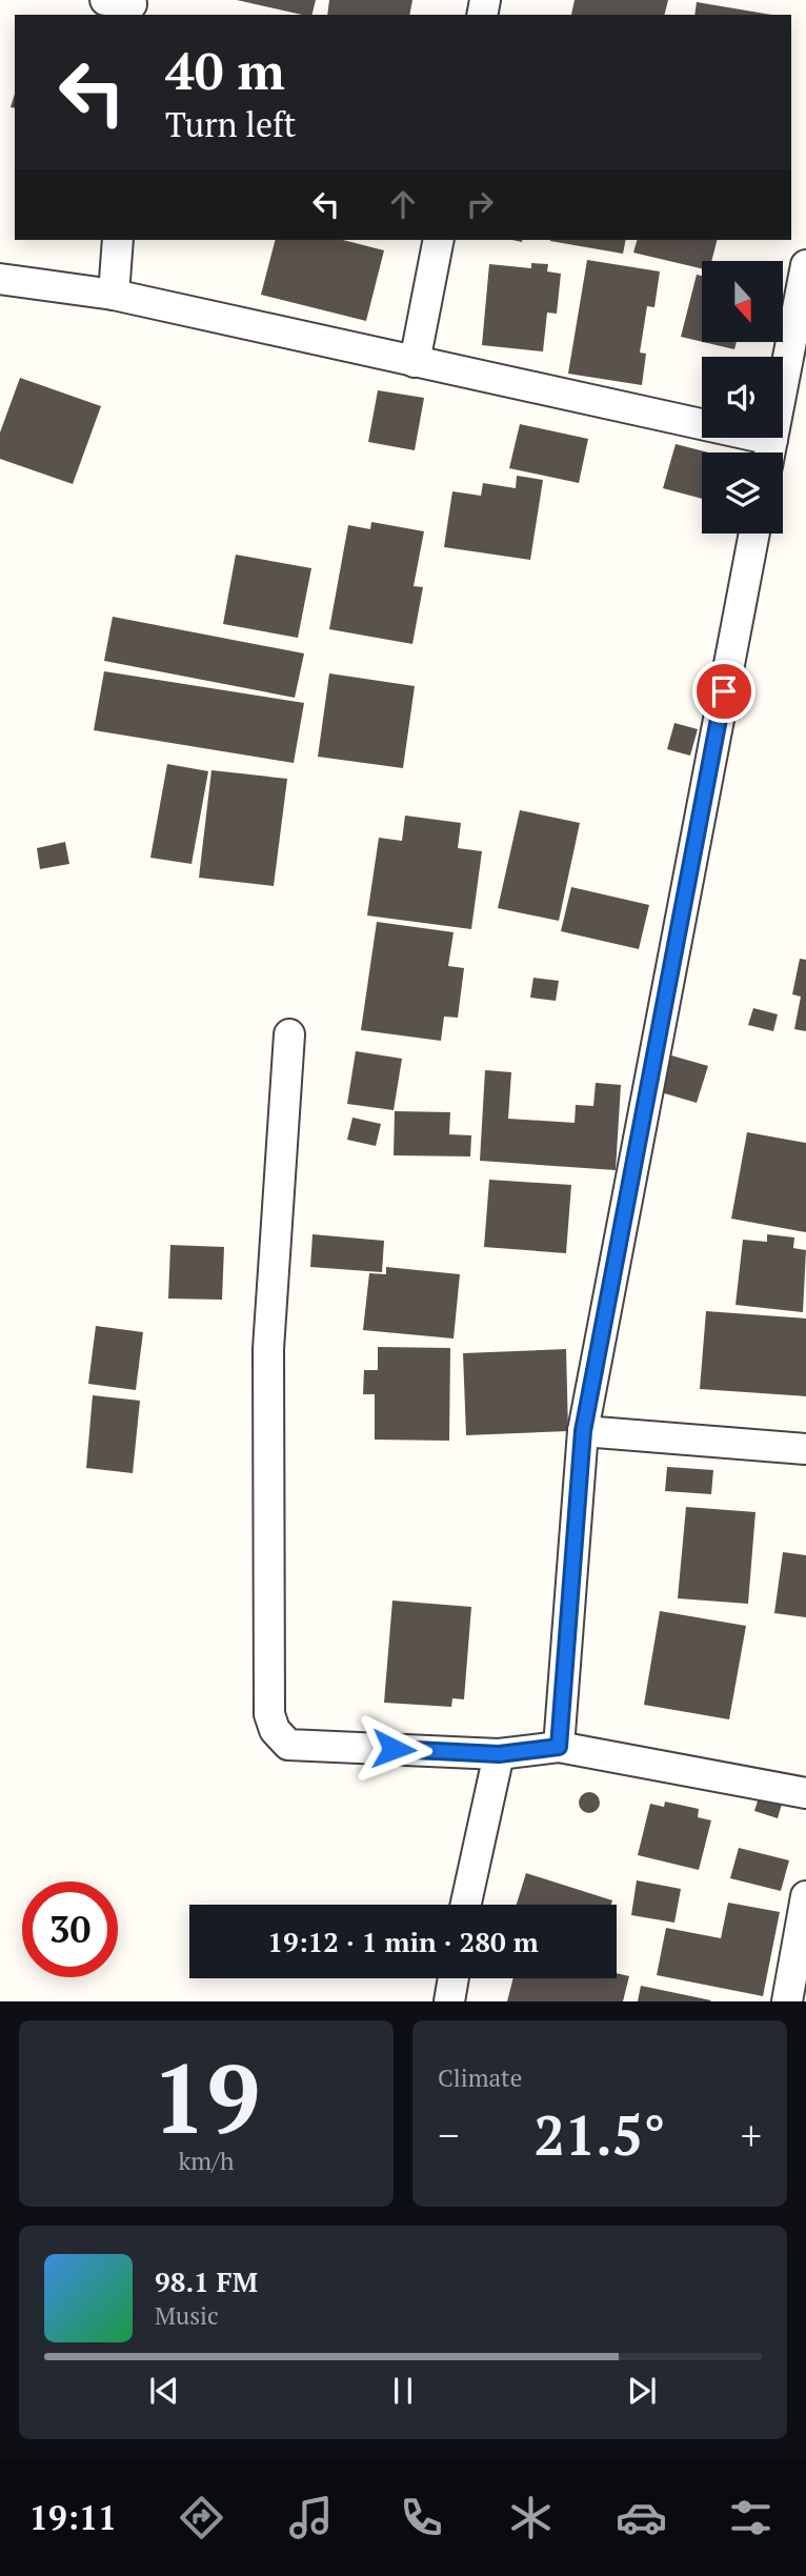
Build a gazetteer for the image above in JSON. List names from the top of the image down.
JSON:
{
  "north": "bottom",
  "page": {
    "turn": ["40 m", "Turn left"],
    "limit": "30",
    "trip": "19:12 · 1 min · 280 m",
    "tile": [
      ["19", "km/h"],
      "Climate"
    ],
    "heat": ["−", "21.5°", "+"],
    "song": ["98.1 FM", "Music"],
    "tabs": "19:11"
  }
}
